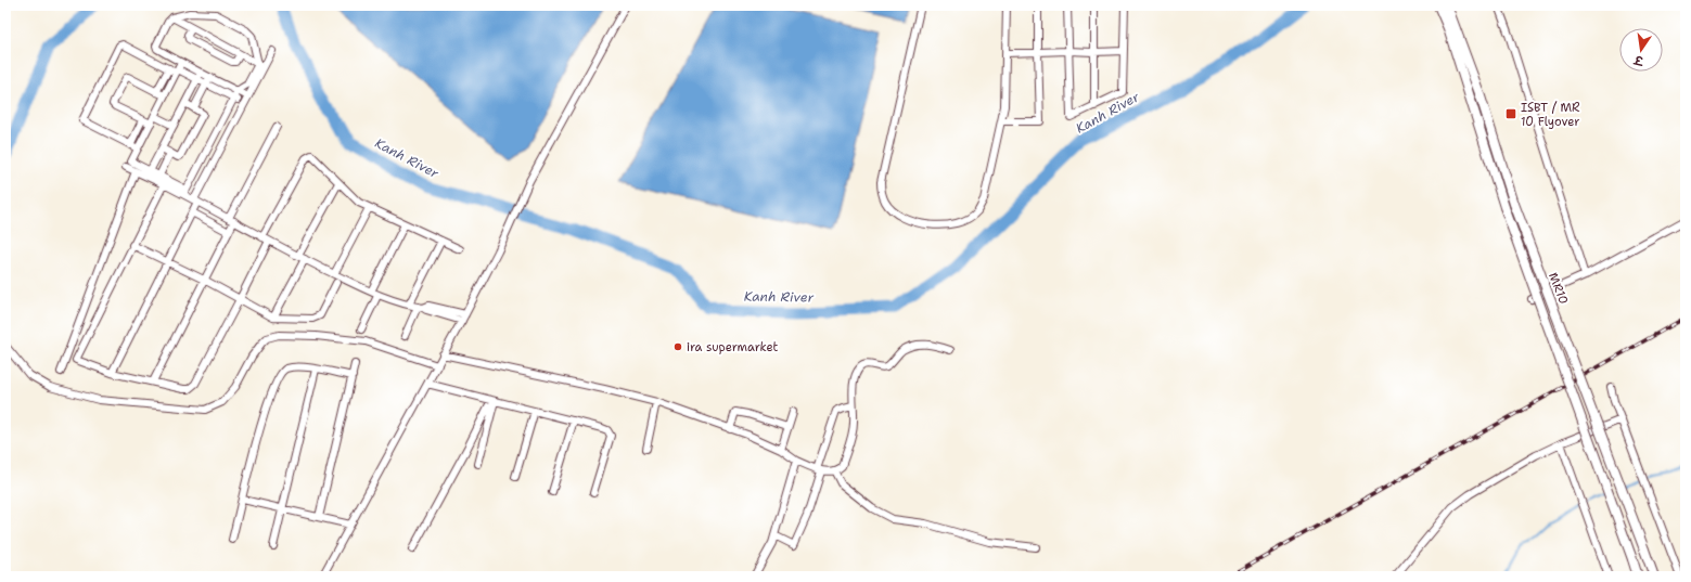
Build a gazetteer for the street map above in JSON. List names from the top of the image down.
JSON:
{
  "streets": {
    "main road": ["MR10"]
  },
  "water": ["Kanh River"],
  "places": {
    "transit": ["ISBT / MR 10 Flyover"],
    "other": ["ira supermarket"]
  },
  "north": "bottom"
}
